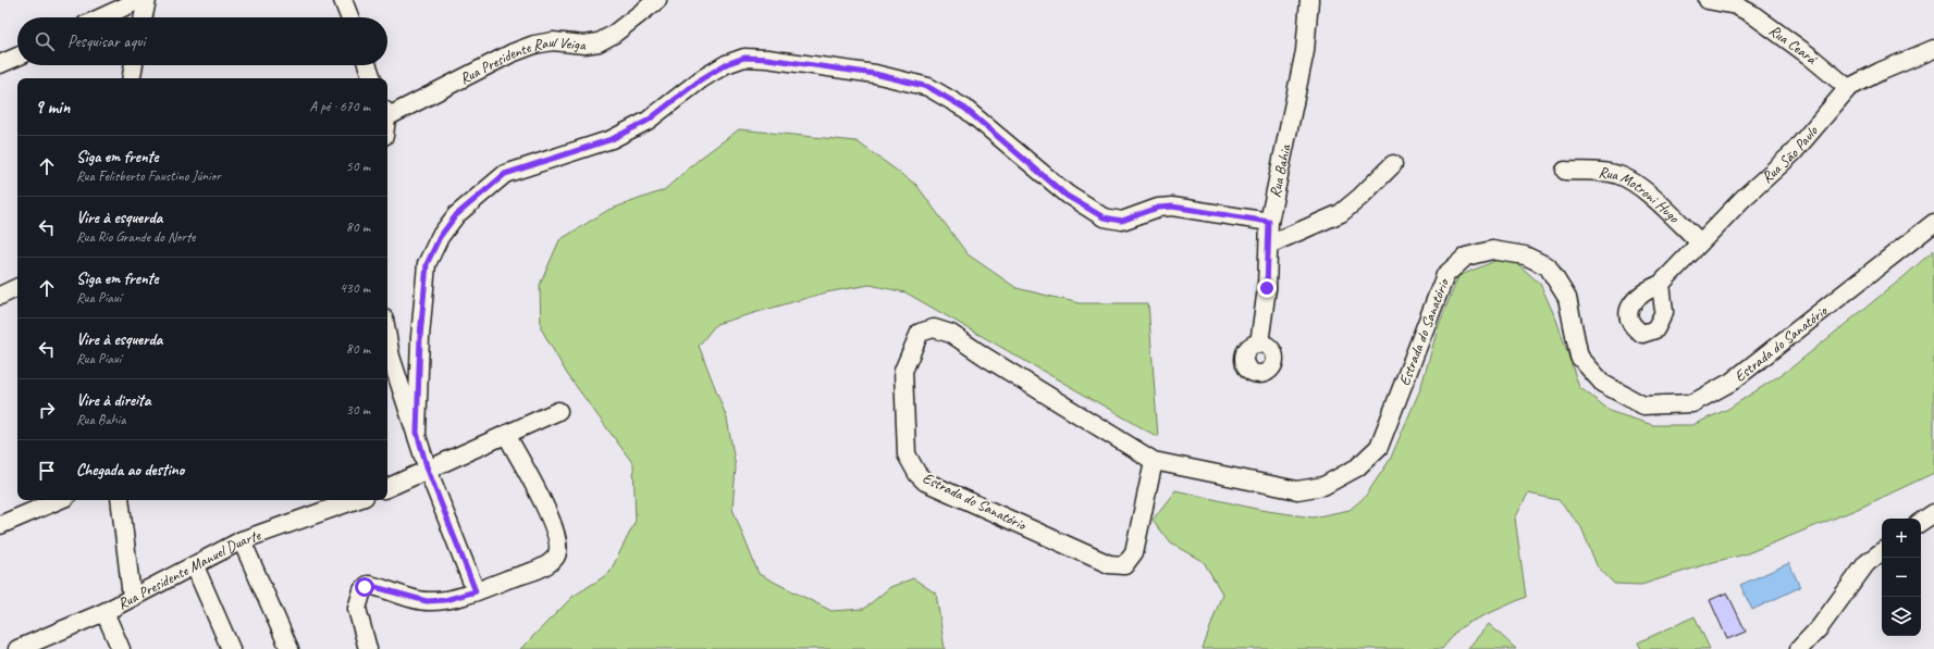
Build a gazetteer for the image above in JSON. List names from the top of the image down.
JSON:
{
  "streets": {
    "street": [
      "Rua Ceará",
      "Rua Presidente Raul Veiga",
      "Rua São Paulo",
      "Rua Bahia",
      "Rua Motroni Hugo",
      "Estrada do Sanatório",
      "Rua Presidente Manuel Duarte"
    ]
  },
  "crossings": [
    ["Rua Ceará", "Rua São Paulo"],
    ["Rua São Paulo", "Rua Motroni Hugo"]
  ],
  "page": {
    "search": "Pesquisar aqui",
    "heading": ["9 min", "A pé · 670 m"],
    "list": [
      ["Siga em frente", "Rua Felisberto Faustino Júnior", "50 m"],
      ["Vire à esquerda", "Rua Rio Grande do Norte", "80 m"],
      ["Siga em frente", "Rua Piauí", "430 m"],
      ["Vire à esquerda", "Rua Piauí", "80 m"],
      ["Vire à direita", "Rua Bahia", "30 m"],
      "Chegada ao destino"
    ],
    "map_buttons": ["+", "−"]
  }
}
